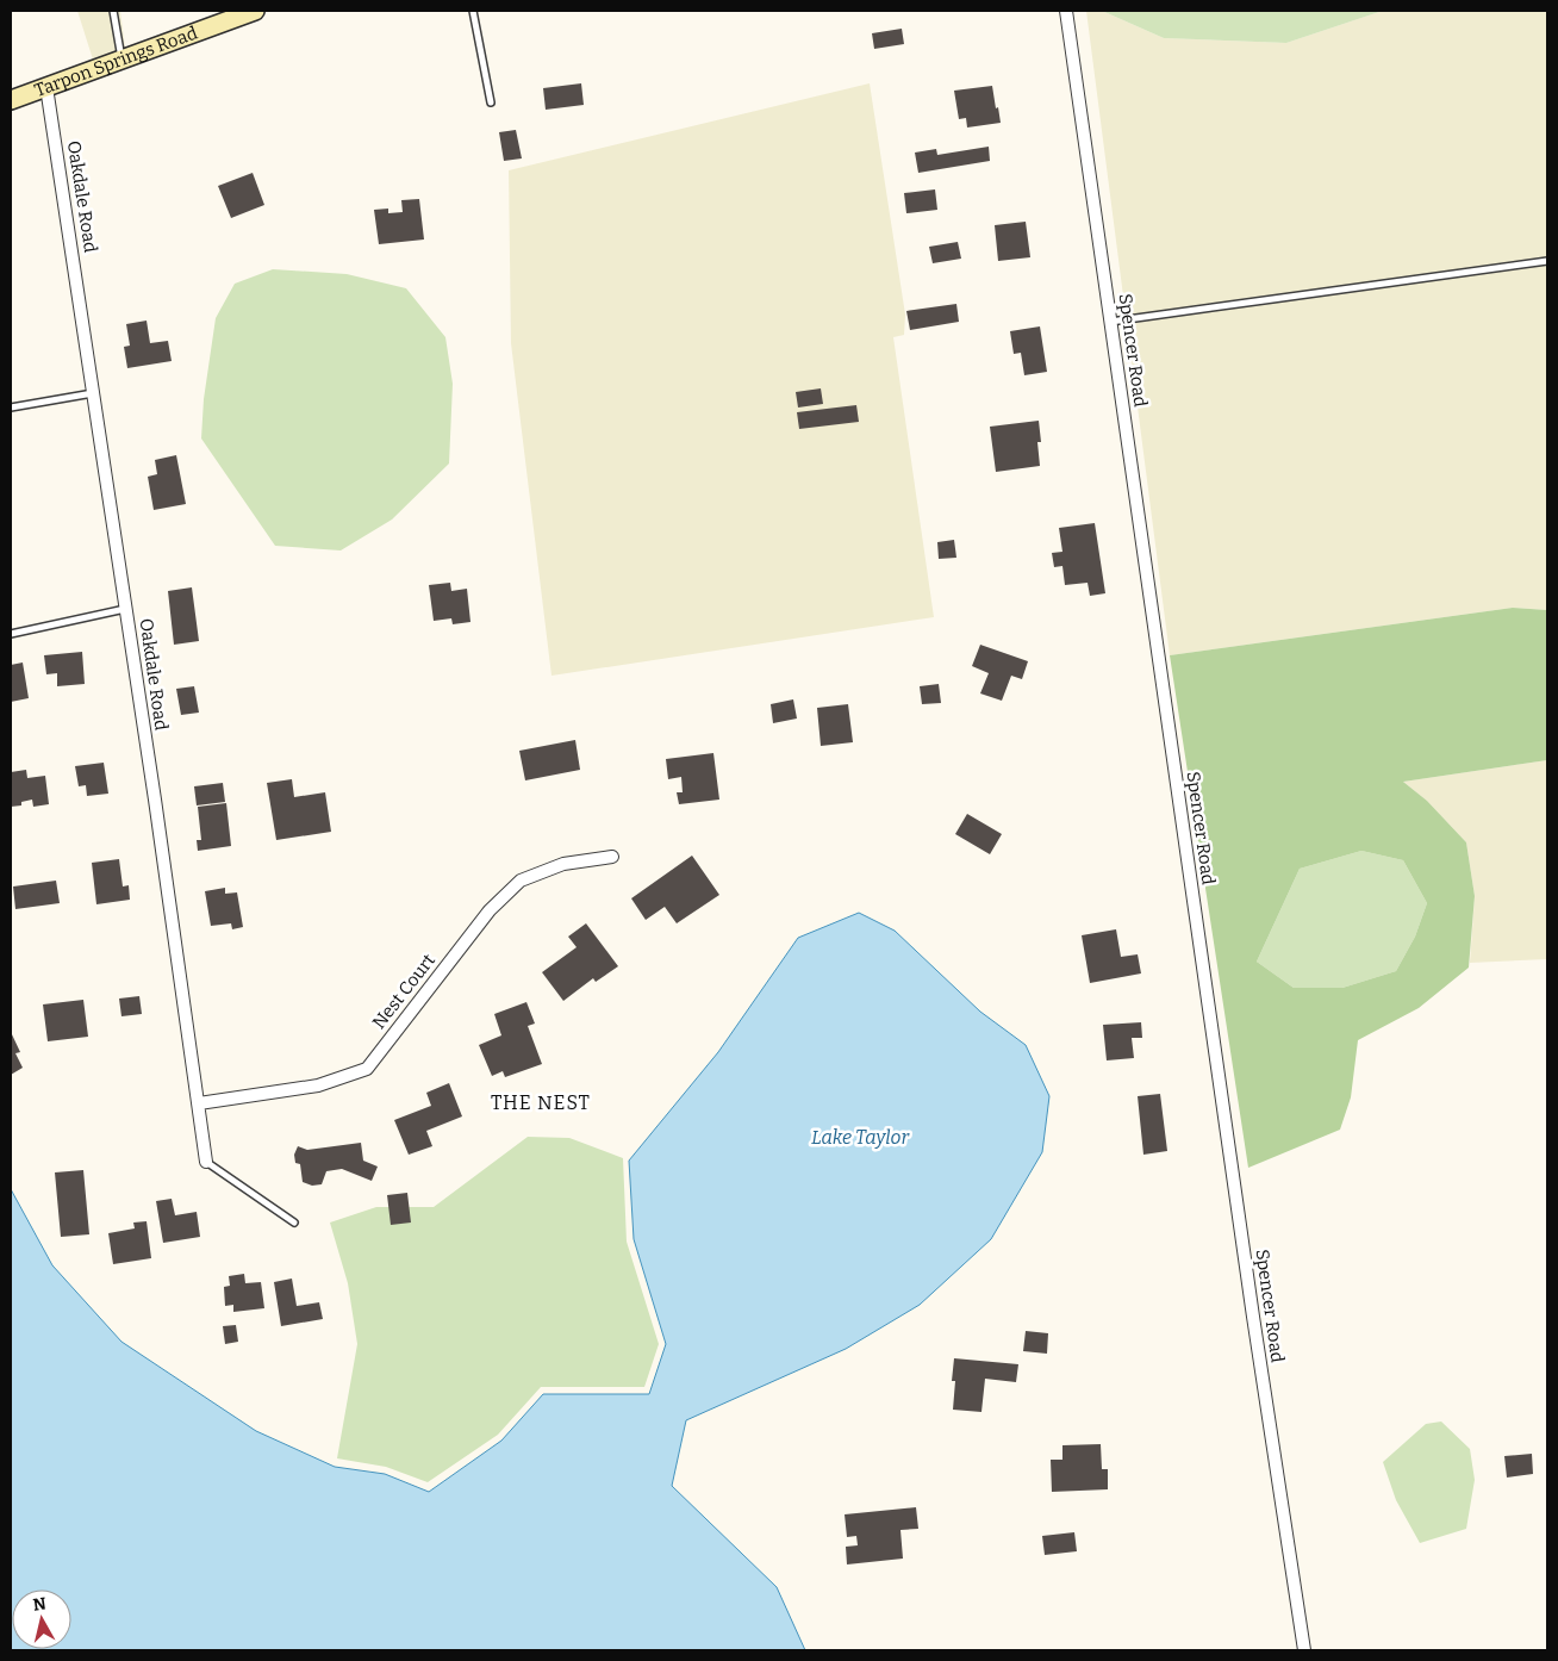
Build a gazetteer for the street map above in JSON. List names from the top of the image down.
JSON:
{
  "streets": {
    "main road": ["Tarpon Springs Road"],
    "street": ["Oakdale Road", "Spencer Road", "Nest Court"]
  },
  "crossings": [
    ["Tarpon Springs Road", "Oakdale Road"],
    ["Oakdale Road", "Nest Court"]
  ],
  "districts": ["THE NEST"],
  "water": ["Lake Taylor"],
  "north": "top"
}
